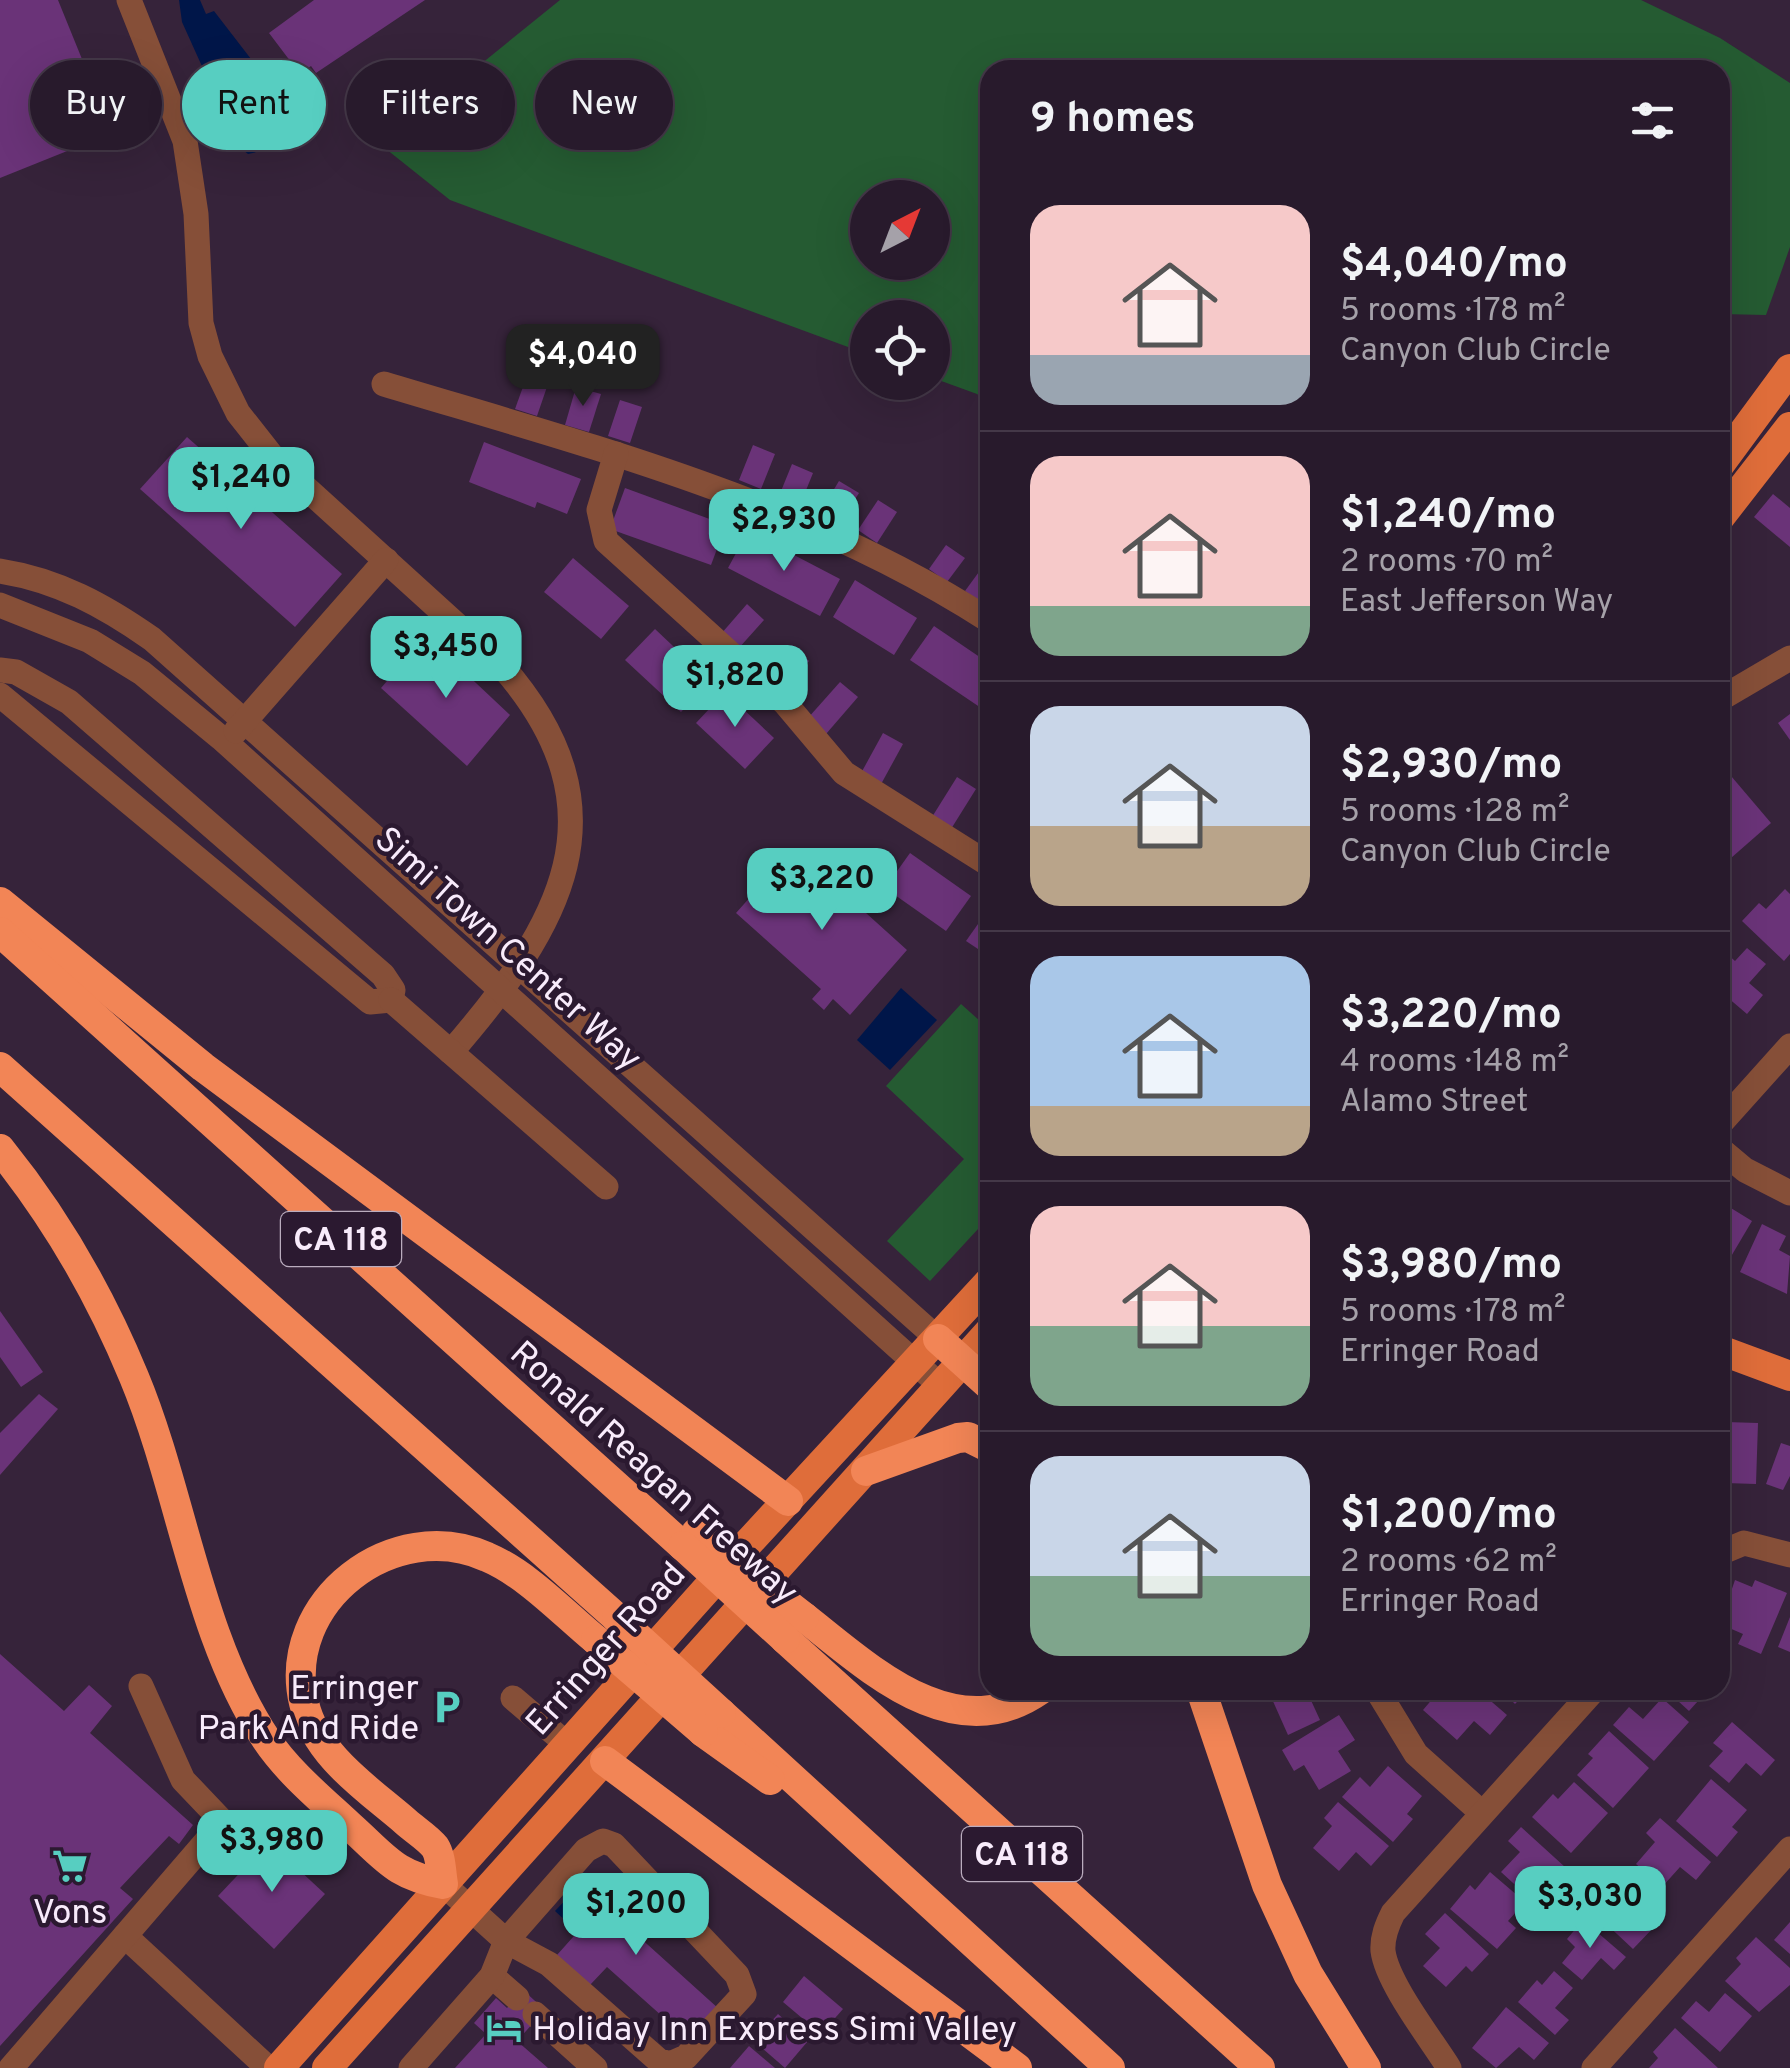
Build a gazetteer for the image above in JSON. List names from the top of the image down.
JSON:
{
  "streets": {
    "highway": ["CA 118", "Ronald Reagan Freeway"],
    "main road": ["Erringer Road"],
    "street": ["Simi Town Center Way"]
  },
  "crossings": [
    ["Simi Town Center Way", "Erringer Road"]
  ],
  "places": {
    "parking": ["Erringer Park And Ride"],
    "supermarket": ["Vons"],
    "hotel": ["Holiday Inn Express Simi Valley"]
  },
  "north": "top right",
  "page": {
    "chip": [
      "Buy",
      "Rent",
      "Filters",
      "New"
    ],
    "heading": "9 homes",
    "list": [
      {
        "name": "$4,040/mo",
        "note": "5 rooms · 178 m² · Canyon Club Circle"
      },
      {
        "name": "$1,240/mo",
        "note": "2 rooms · 70 m² · East Jefferson Way"
      },
      {
        "name": "$2,930/mo",
        "note": "5 rooms · 128 m² · Canyon Club Circle"
      },
      {
        "name": "$3,220/mo",
        "note": "4 rooms · 148 m² · Alamo Street"
      },
      {
        "name": "$3,980/mo",
        "note": "5 rooms · 178 m² · Erringer Road"
      },
      {
        "name": "$1,200/mo",
        "note": "2 rooms · 62 m² · Erringer Road"
      }
    ],
    "price": [
      "$4,040",
      "$1,240",
      "$2,930",
      "$3,450",
      "$1,820",
      "$3,220",
      "$3,980",
      "$3,030",
      "$1,200"
    ]
  }
}
